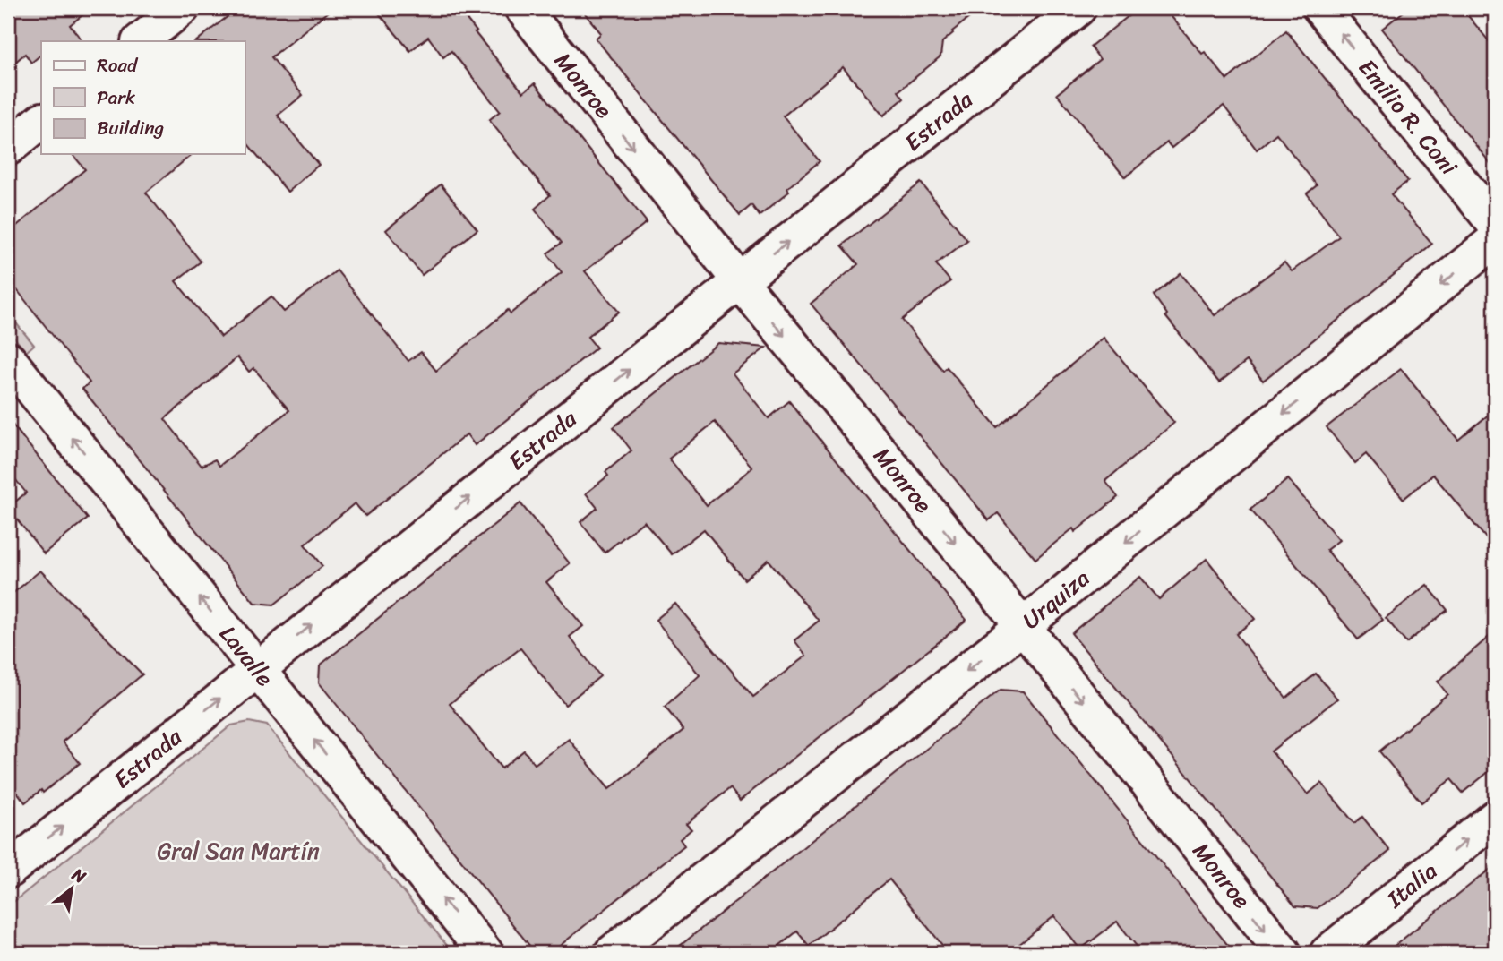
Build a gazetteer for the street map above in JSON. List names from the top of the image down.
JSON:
{
  "streets": {
    "street": [
      "Monroe",
      "Emilio R. Coni",
      "Estrada",
      "Urquiza",
      "Lavalle",
      "Italia"
    ]
  },
  "crossings": [
    ["Monroe", "Estrada"],
    ["Monroe", "Urquiza"],
    ["Estrada", "Lavalle"]
  ],
  "one_way": [
    "Monroe",
    "Emilio R. Coni",
    "Estrada",
    "Urquiza",
    "Lavalle",
    "Italia"
  ],
  "parks": ["Gral San Martín"],
  "legend": ["Road", "Park", "Building"],
  "north": "top right"
}
